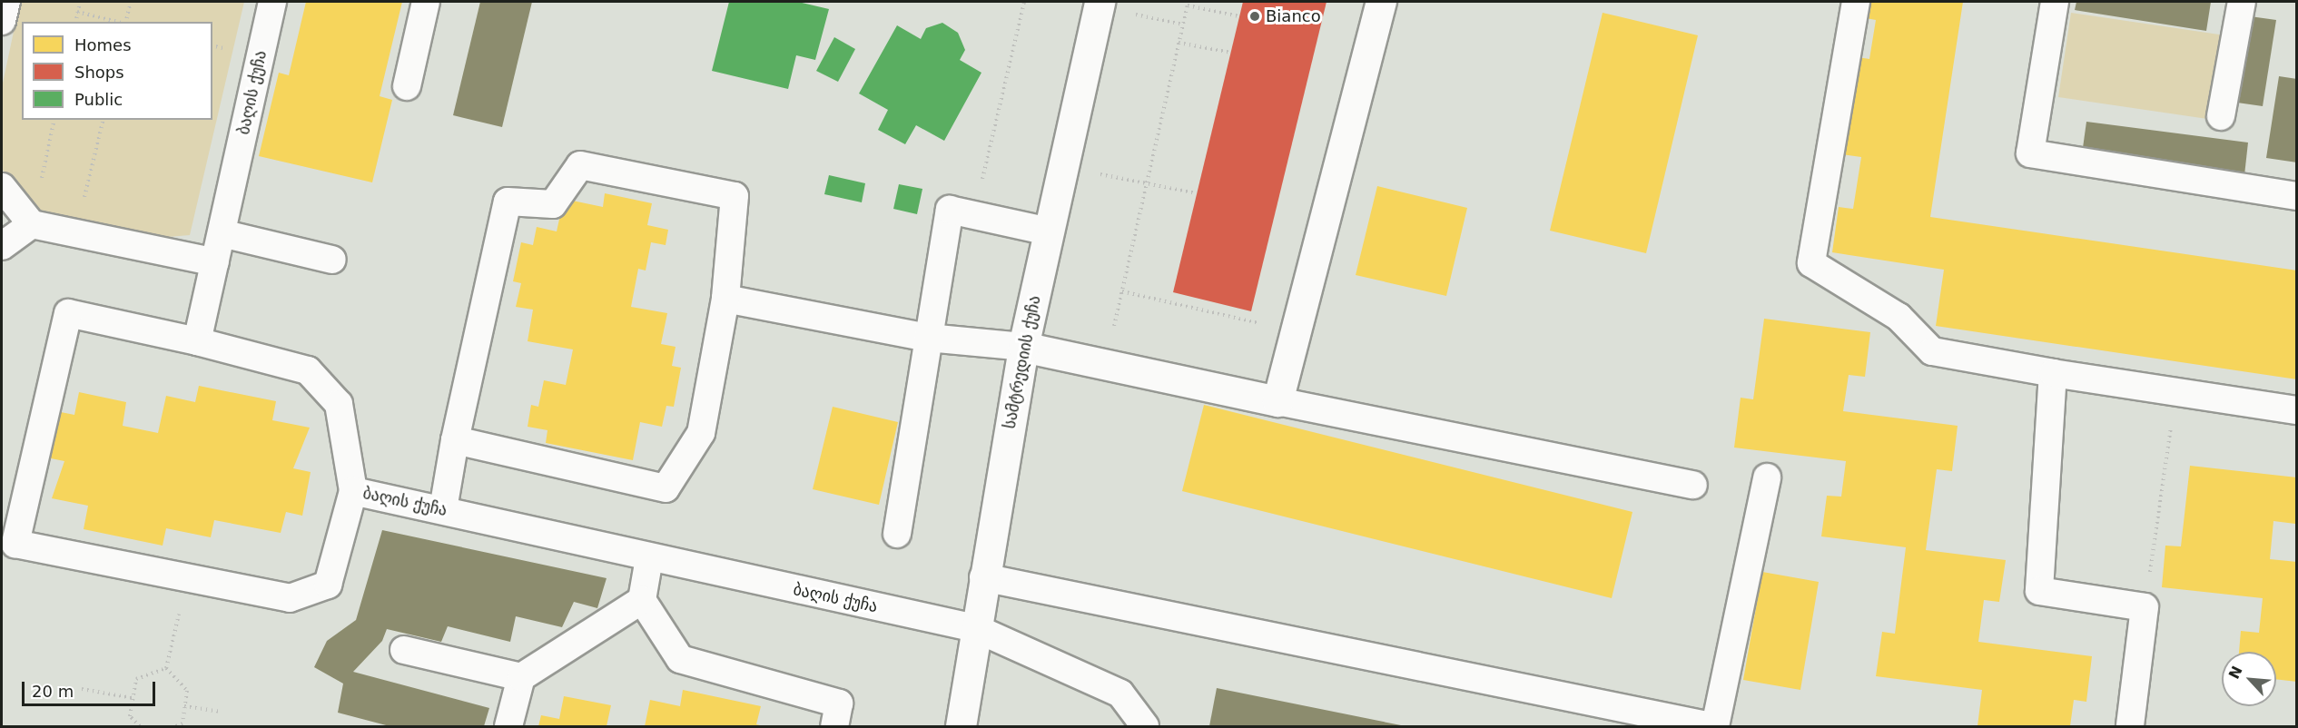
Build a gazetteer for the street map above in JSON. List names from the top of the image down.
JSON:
{
  "streets": {
    "street": ["სამტრედიის ქუჩა"],
    "lane": ["ბაღის ქუჩა"]
  },
  "crossings": [
    ["ბაღის ქუჩა", "სამტრედიის ქუჩა"]
  ],
  "places": ["Bianco"],
  "legend": ["Homes", "Shops", "Public"],
  "scale_bar": "20 m",
  "north": "top left"
}
